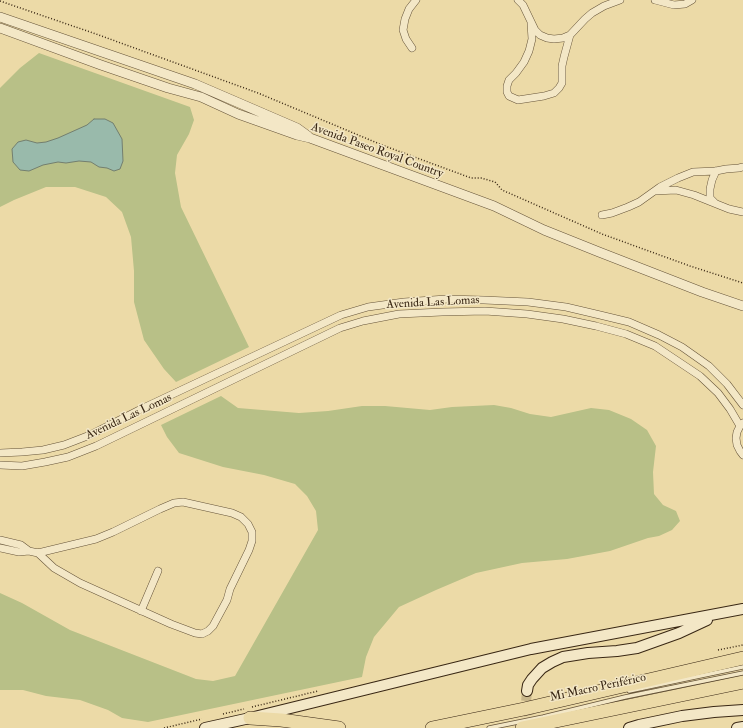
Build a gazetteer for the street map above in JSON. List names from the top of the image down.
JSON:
{
  "streets": {
    "street": ["Avenida Paseo Royal Country", "Avenida Las Lomas"],
    "lane": ["Mi Macro Periférico"]
  }
}
